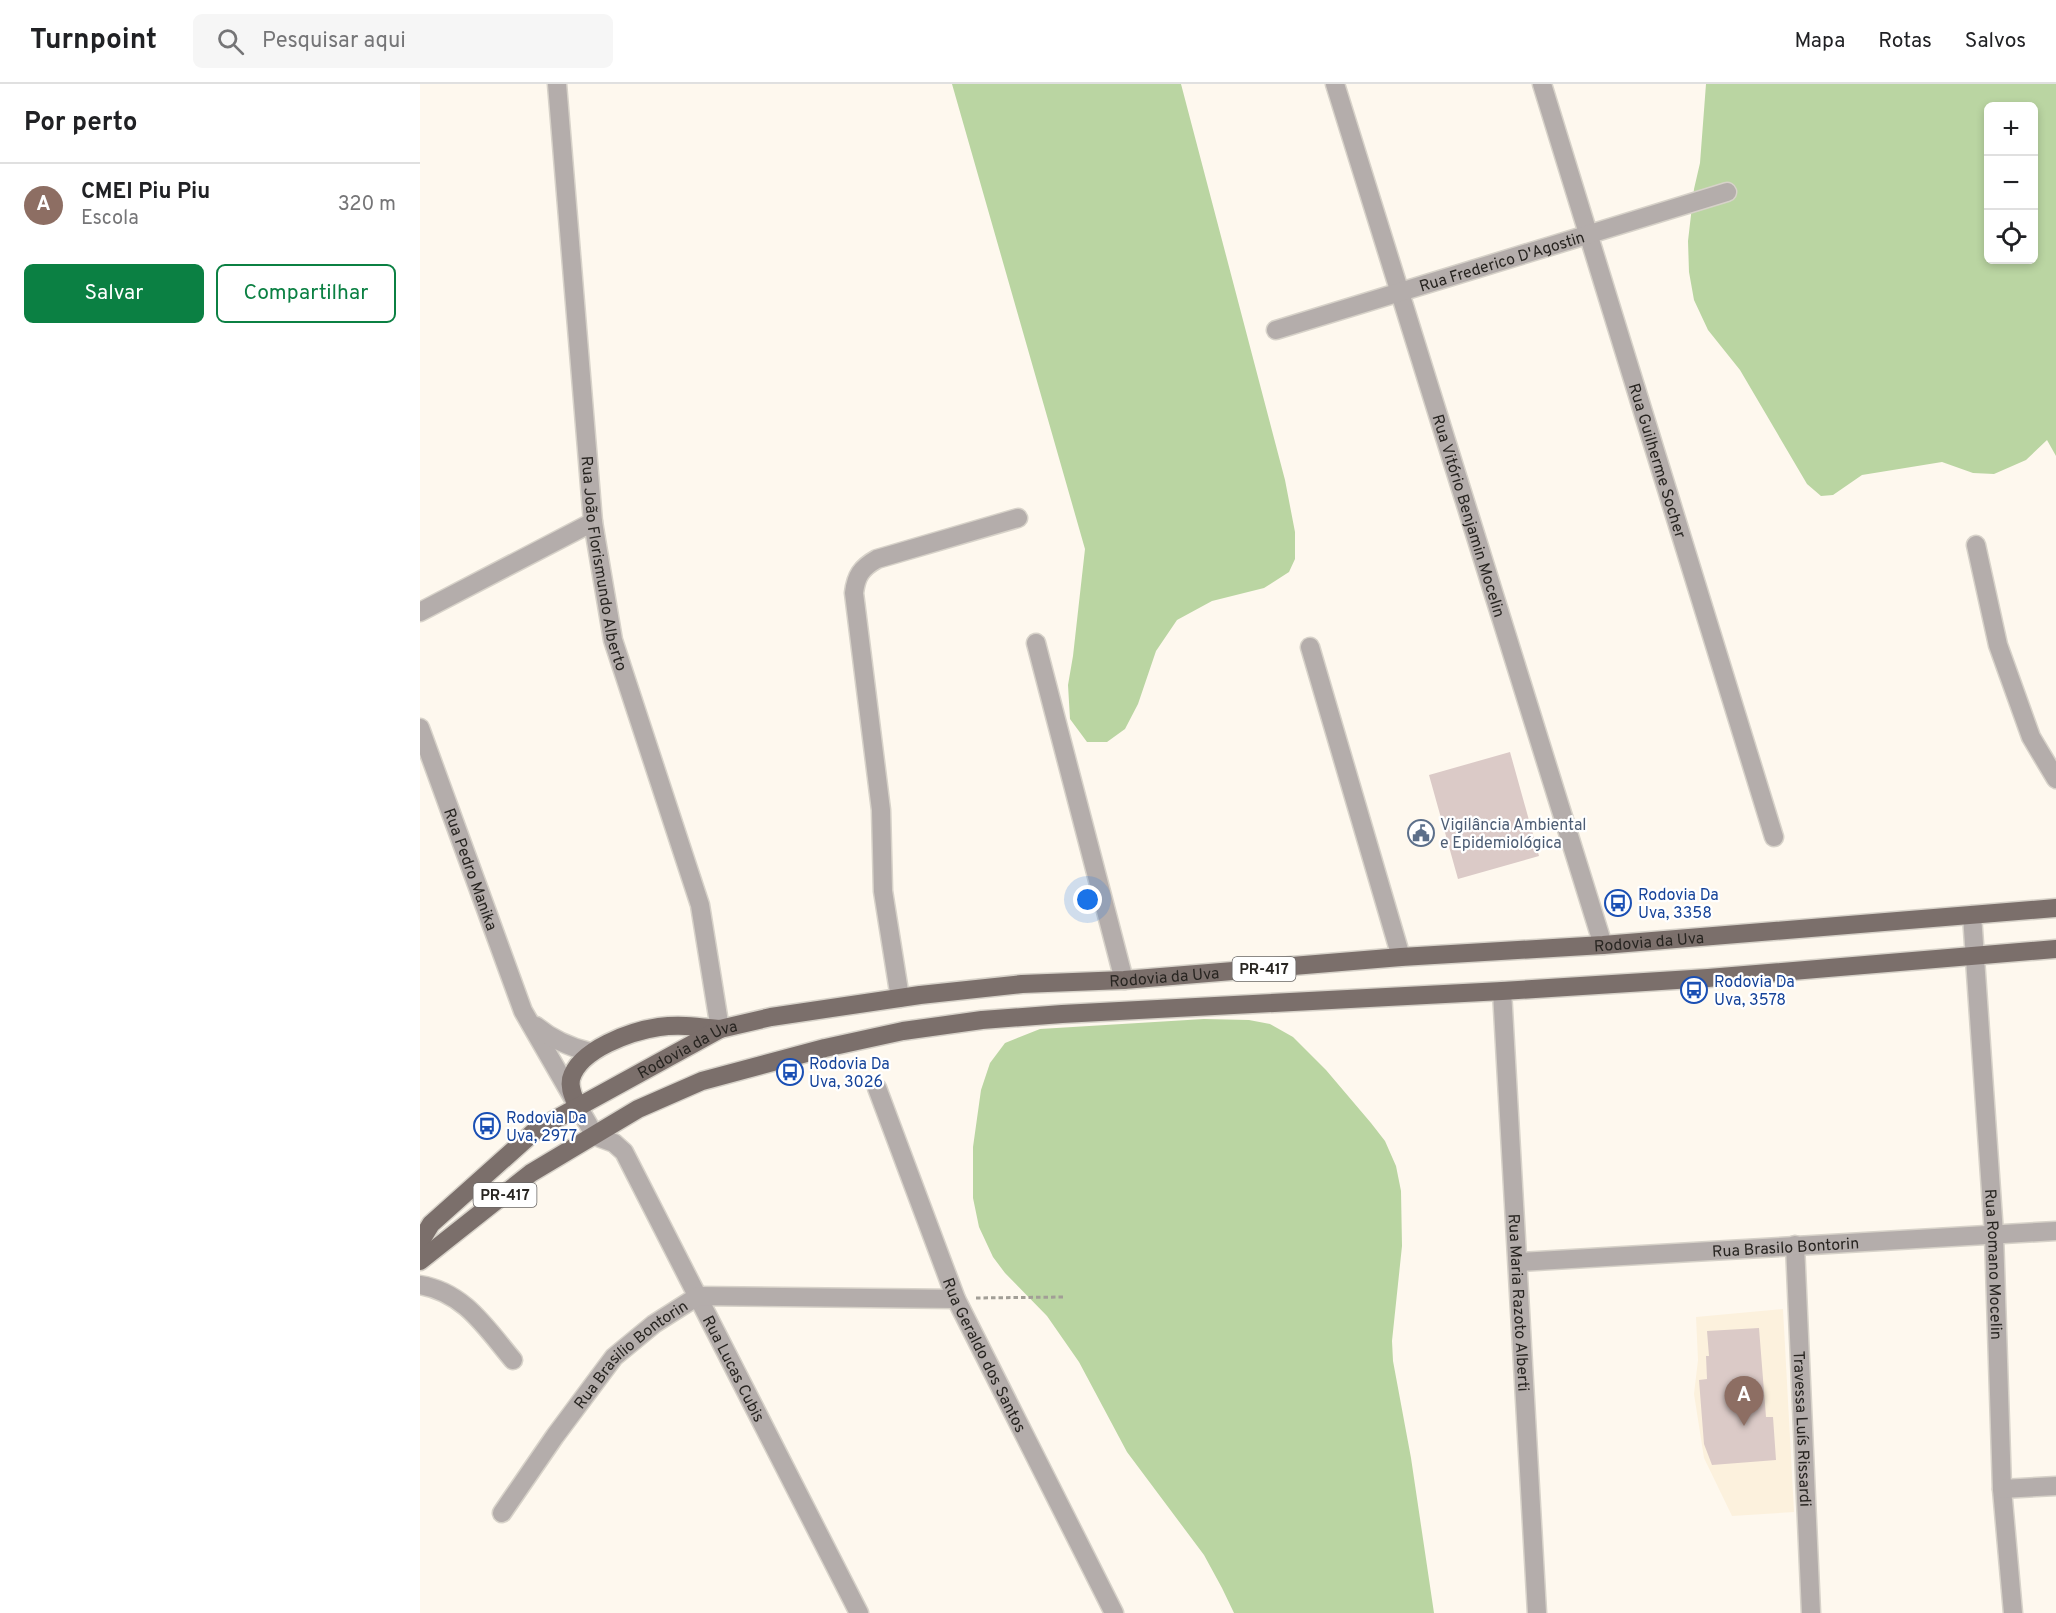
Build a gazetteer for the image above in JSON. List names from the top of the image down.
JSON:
{
  "streets": {
    "main road": ["Rodovia da Uva", "PR-417"],
    "street": [
      "Rua Frederico D'Agostin",
      "Rua Guilherme Socher",
      "Rua Vitório Benjamin Mocelin",
      "Rua João Florismundo Alberto",
      "Rua Pedro Manika",
      "Rua Brasilo Bontorin",
      "Rua Romano Mocelin",
      "Rua Maria Razoto Alberti",
      "Rua Geraldo dos Santos",
      "Rua Brasilio Bontorin",
      "Rua Lucas Cubis",
      "Travessa Luís Rissardi"
    ]
  },
  "crossings": [
    ["Rua Frederico D'Agostin", "Rua Guilherme Socher"],
    ["Rua Frederico D'Agostin", "Rua Vitório Benjamin Mocelin"],
    ["Rua Vitório Benjamin Mocelin", "Rodovia da Uva"],
    ["Rua João Florismundo Alberto", "Rodovia da Uva"],
    ["Rua Pedro Manika", "Rodovia da Uva"],
    ["Rua Pedro Manika", "Rua Lucas Cubis"],
    ["Rodovia da Uva", "Rua Romano Mocelin"],
    ["Rodovia da Uva", "Rua Maria Razoto Alberti"],
    ["Rodovia da Uva", "Rua Lucas Cubis"],
    ["Rua Brasilo Bontorin", "Rua Romano Mocelin"],
    ["Rua Brasilo Bontorin", "Rua Maria Razoto Alberti"],
    ["Rua Brasilo Bontorin", "Travessa Luís Rissardi"],
    ["Rua Geraldo dos Santos", "Rua Brasilio Bontorin"],
    ["Rua Brasilio Bontorin", "Rua Lucas Cubis"]
  ],
  "places": {
    "public building": ["Vigilância Ambiental e Epidemiológica"],
    "bus stop": [
      "Rodovia Da Uva, 3358",
      "Rodovia Da Uva, 3578",
      "Rodovia Da Uva, 3026",
      "Rodovia Da Uva, 2977"
    ]
  },
  "page": {
    "header": "Turnpoint",
    "search": "Pesquisar aqui",
    "nav": ["Mapa", "Rotas", "Salvos"],
    "heading": "Por perto",
    "map_buttons": ["+", "−"],
    "list": [
      {
        "mark": "A",
        "name": "CMEI Piu Piu",
        "note": "Escola",
        "value": "320 m"
      }
    ],
    "buttons": ["Salvar", "Compartilhar"],
    "pins": "A"
  }
}
